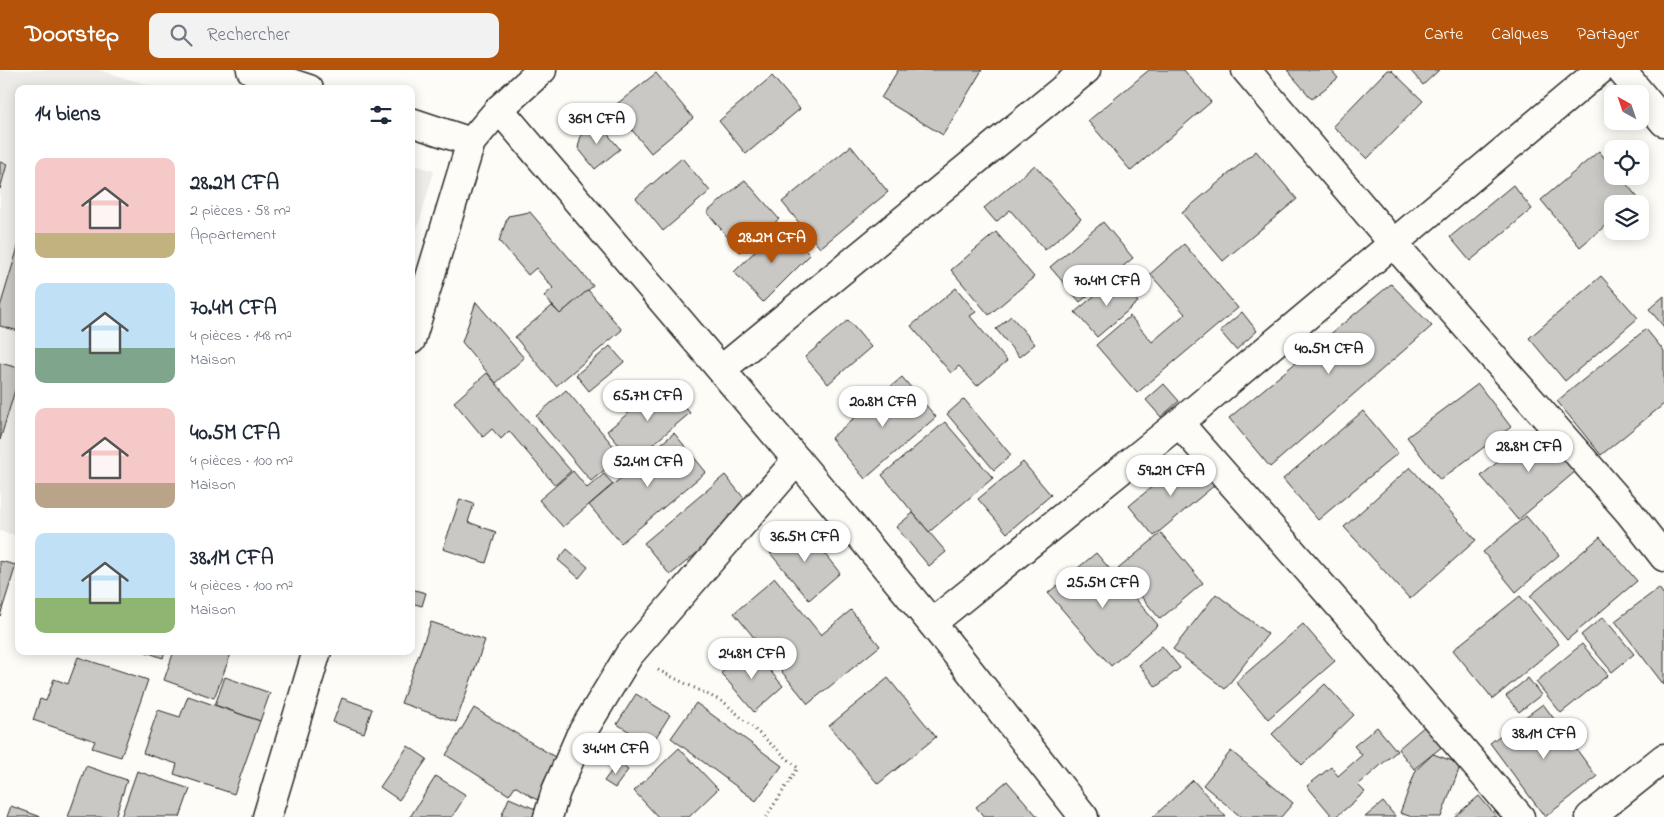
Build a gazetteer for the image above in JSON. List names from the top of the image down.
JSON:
{
  "north": "top left",
  "page": {
    "header": "Doorstep",
    "search": "Rechercher",
    "nav": ["Carte", "Calques", "Partager"],
    "heading": "14 biens",
    "price": [
      "36M CFA",
      "28.2M CFA",
      "70.4M CFA",
      "40.5M CFA",
      "65.7M CFA",
      "20.8M CFA",
      "28.8M CFA",
      "52.4M CFA",
      "59.2M CFA",
      "36.5M CFA",
      "25.5M CFA",
      "24.8M CFA",
      "38.1M CFA",
      "34.4M CFA"
    ],
    "list": [
      {
        "name": "28.2M CFA",
        "note": "2 pièces · 58 m² · Appartement"
      },
      {
        "name": "70.4M CFA",
        "note": "4 pièces · 148 m² · Maison"
      },
      {
        "name": "40.5M CFA",
        "note": "4 pièces · 100 m² · Maison"
      },
      {
        "name": "38.1M CFA",
        "note": "4 pièces · 100 m² · Maison"
      }
    ]
  }
}
